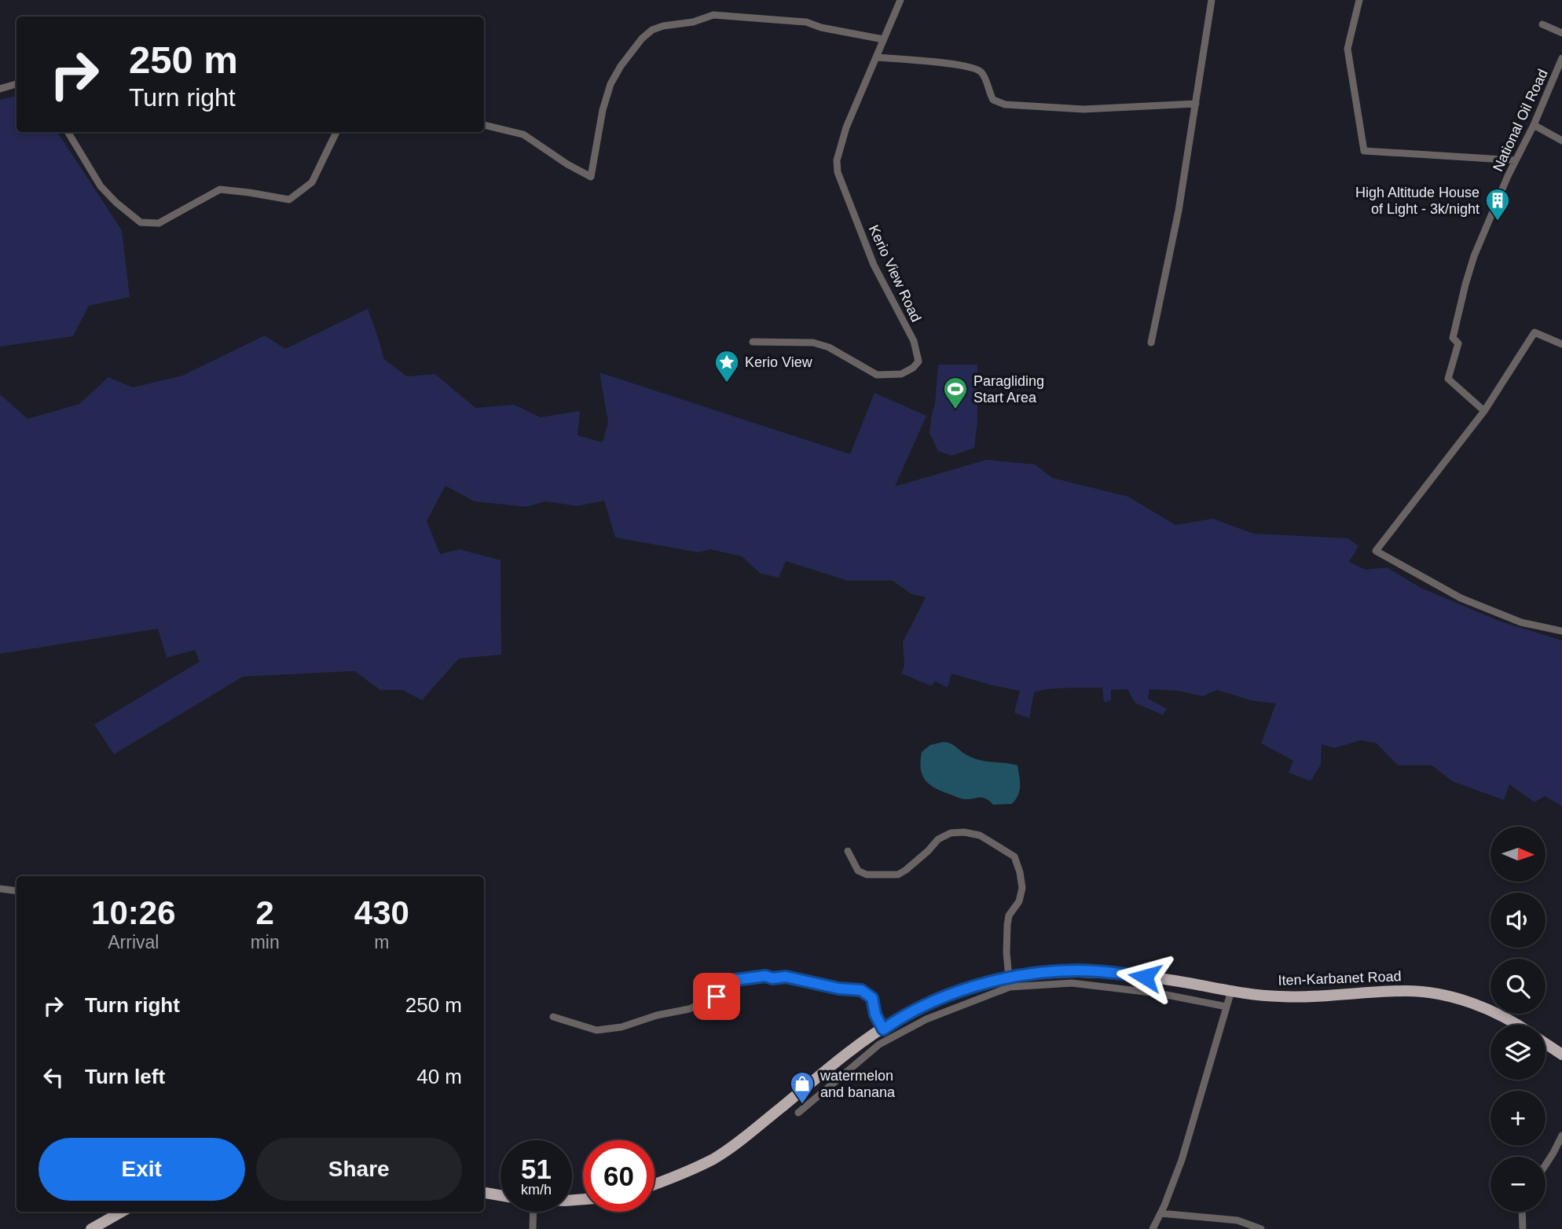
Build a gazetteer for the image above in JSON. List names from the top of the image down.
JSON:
{
  "streets": {
    "main road": ["Iten-Karbanet Road"],
    "street": ["National Oil Road", "Kerio View Road"]
  },
  "places": {
    "building": ["High Altitude House of Light - 3k/night"],
    "place": ["Kerio View"],
    "sports": ["Paragliding Start Area"],
    "shop": ["watermelon and banana"]
  },
  "north": "right",
  "page": {
    "turn": ["250 m", "Turn right"],
    "map_buttons": ["+", "−"],
    "eta": [
      "10:26",
      "Arrival",
      "2",
      "min",
      "430",
      "m"
    ],
    "list": [
      {
        "name": "Turn right",
        "value": "250 m"
      },
      {
        "name": "Turn left",
        "value": "40 m"
      }
    ],
    "buttons": ["Exit", "Share"],
    "speed": "51 km/h",
    "limit": "60"
  }
}
